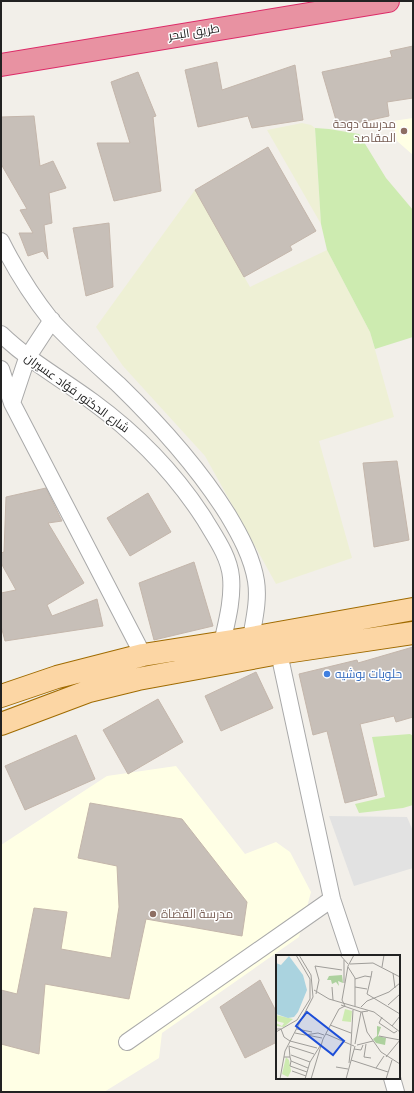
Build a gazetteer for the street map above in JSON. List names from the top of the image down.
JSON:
{
  "streets": {
    "highway": ["طريق البحر"],
    "street": ["شارع الدكتور فؤاد عسيران"]
  },
  "places": ["مدرسة دوحة المقاصد", "حلويات بوشيه", "مدرسة القضاة"]
}
